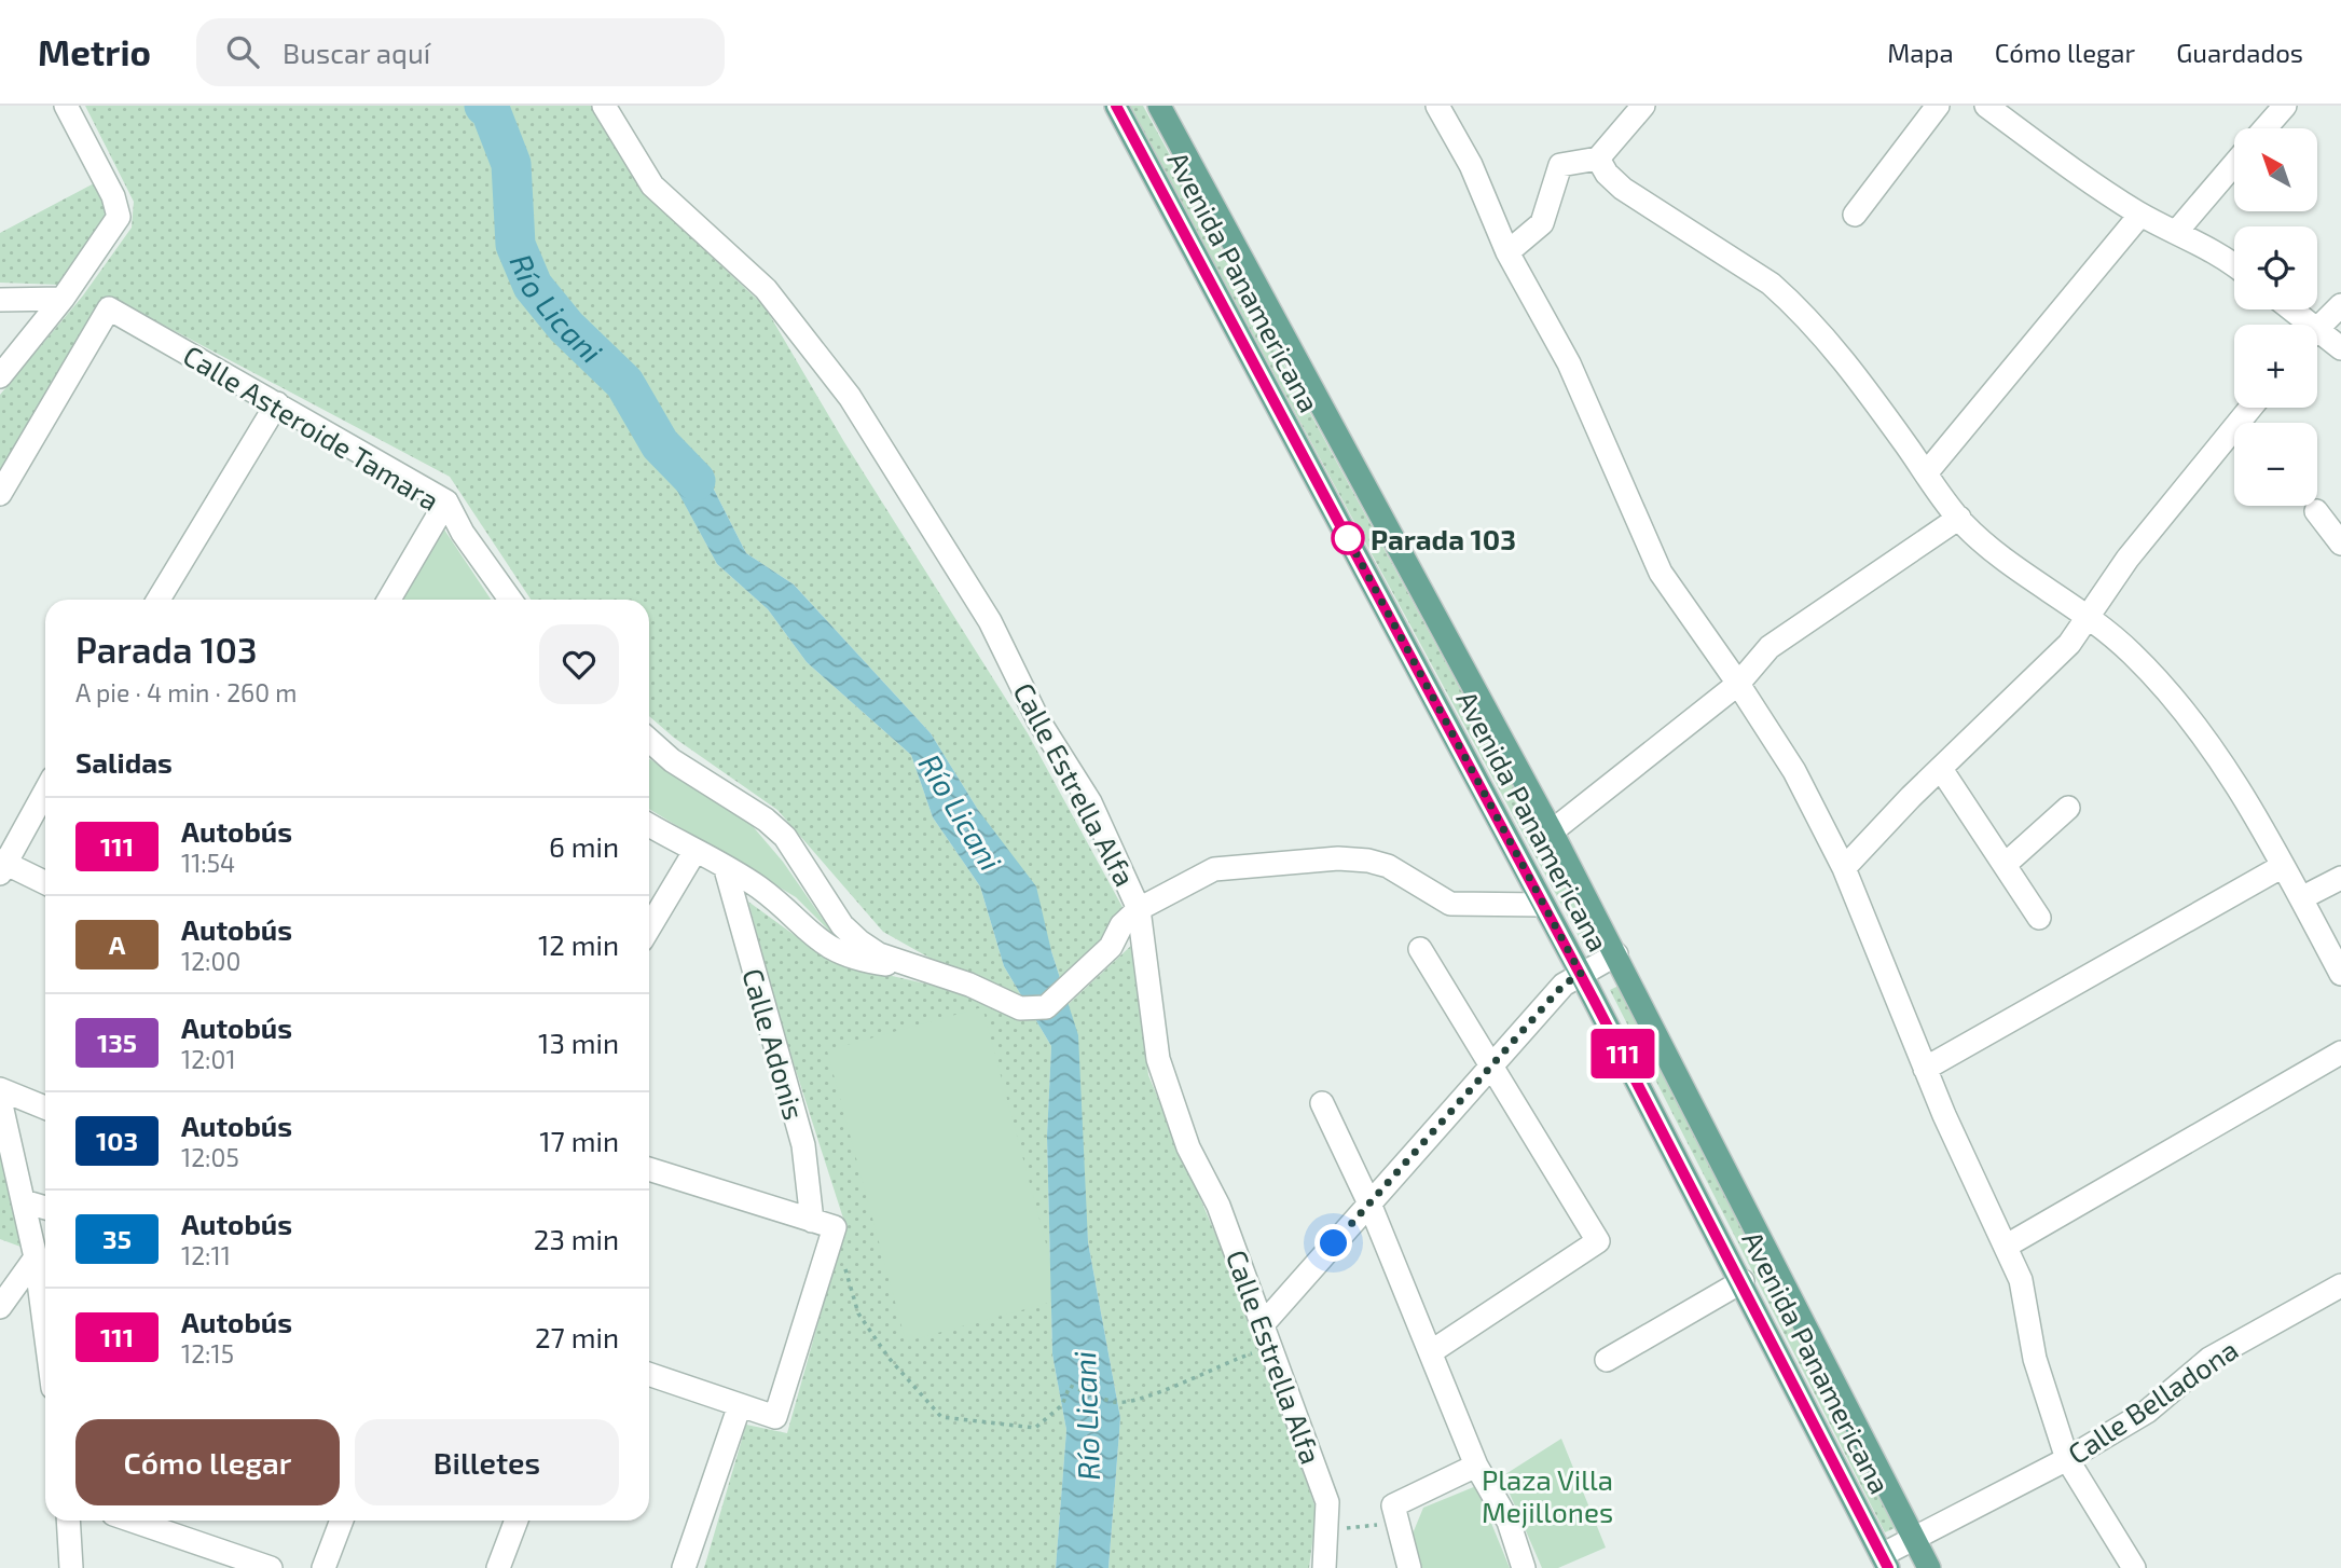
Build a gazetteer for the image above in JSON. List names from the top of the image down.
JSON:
{
  "streets": {
    "main road": ["Avenida Panamericana"],
    "street": [
      "Calle Asteroide Tamara",
      "Calle Estrella Alfa",
      "Calle Adonis",
      "Calle Belladona"
    ]
  },
  "crossings": [
    ["Avenida Panamericana", "Calle Belladona"]
  ],
  "water": ["Río Licani"],
  "parks": ["Plaza Villa Mejillones"],
  "places": ["Parada 103"],
  "lines": ["bus line 111"],
  "north": "top left",
  "page": {
    "header": "Metrio",
    "search": "Buscar aquí",
    "nav": ["Mapa", "Cómo llegar", "Guardados"],
    "on_map": "111",
    "map_buttons": ["+", "−"],
    "heading": [
      ["Parada 103", "A pie · 4 min · 260 m"],
      "Salidas"
    ],
    "list": [
      {
        "mark": "111",
        "name": "Autobús",
        "note": "11:54",
        "value": "6 min"
      },
      {
        "mark": "A",
        "name": "Autobús",
        "note": "12:00",
        "value": "12 min"
      },
      {
        "mark": "135",
        "name": "Autobús",
        "note": "12:01",
        "value": "13 min"
      },
      {
        "mark": "103",
        "name": "Autobús",
        "note": "12:05",
        "value": "17 min"
      },
      {
        "mark": "35",
        "name": "Autobús",
        "note": "12:11",
        "value": "23 min"
      },
      {
        "mark": "111",
        "name": "Autobús",
        "note": "12:15",
        "value": "27 min"
      }
    ],
    "buttons": ["Cómo llegar", "Billetes"]
  }
}
